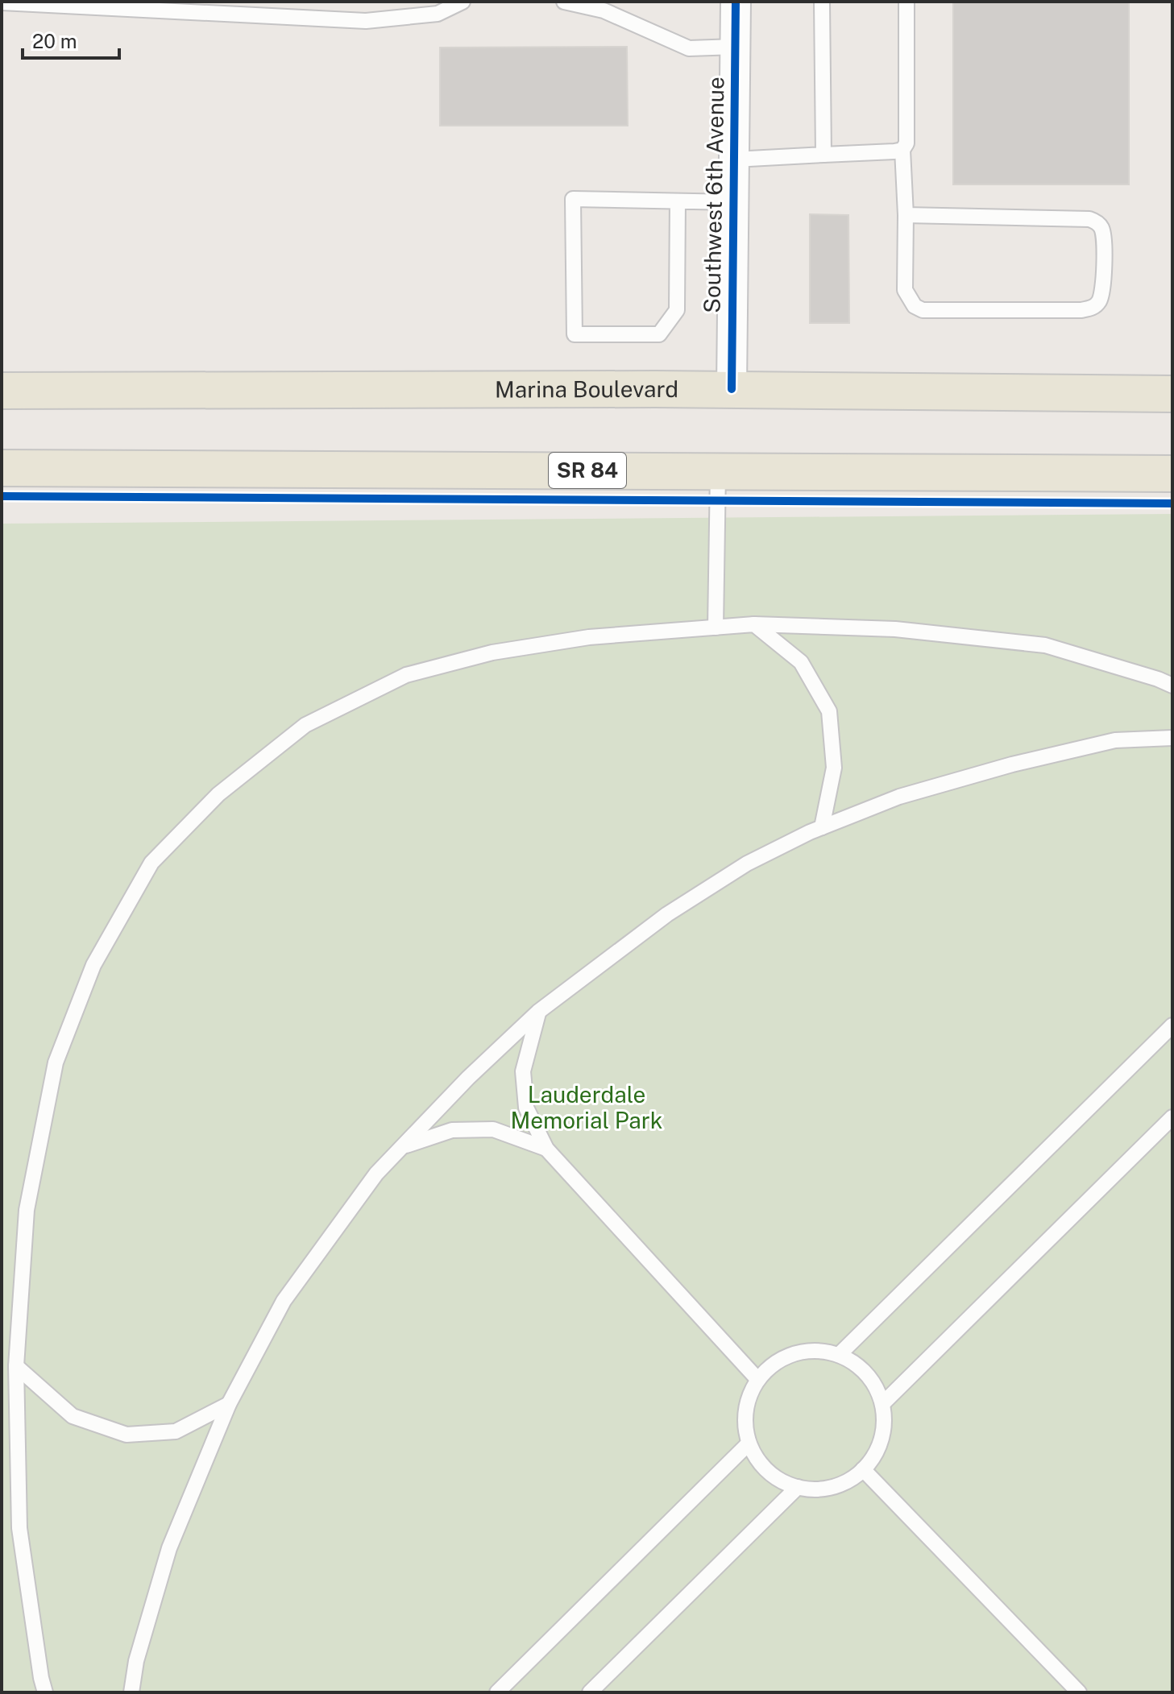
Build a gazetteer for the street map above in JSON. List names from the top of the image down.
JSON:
{
  "streets": {
    "main road": ["Marina Boulevard", "SR 84"],
    "street": ["Southwest 6th Avenue"]
  },
  "crossings": [
    ["Southwest 6th Avenue", "Marina Boulevard"]
  ],
  "parks": ["Lauderdale Memorial Park"],
  "scale_bar": "20 m"
}
